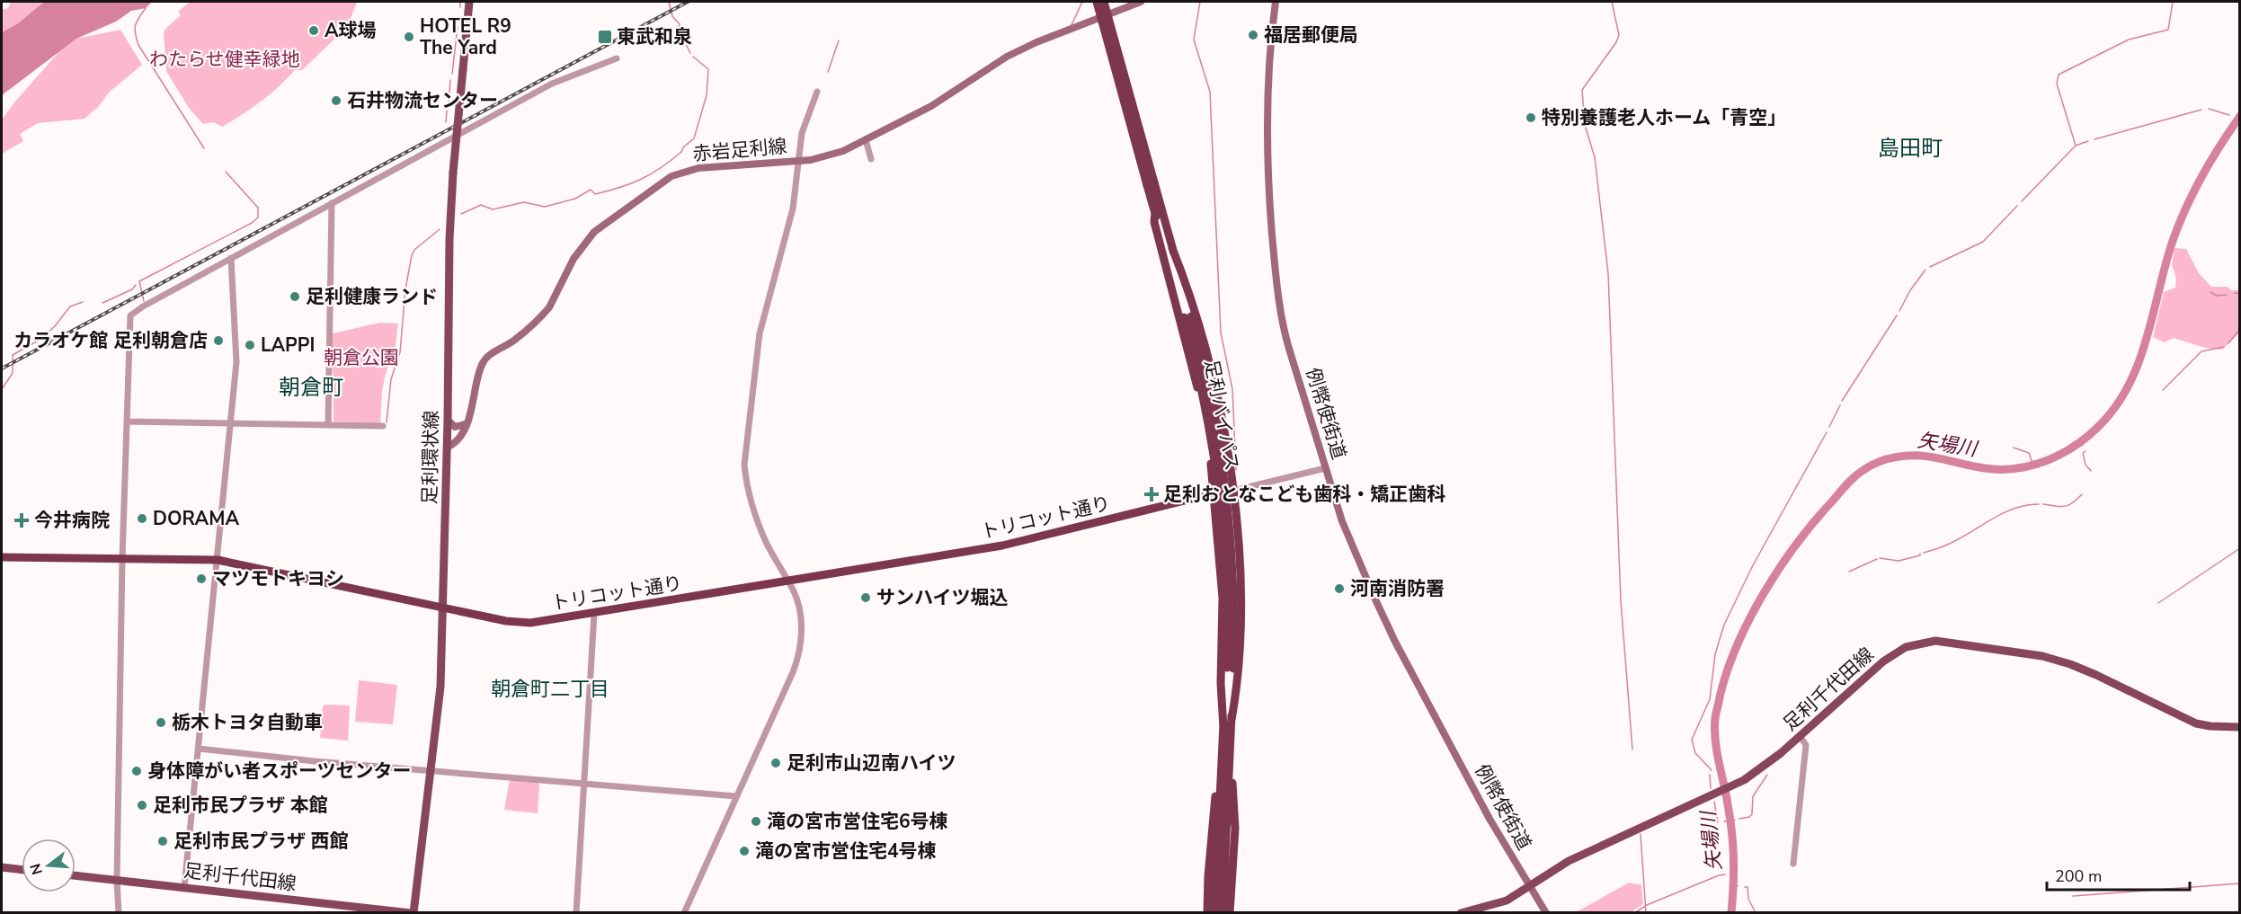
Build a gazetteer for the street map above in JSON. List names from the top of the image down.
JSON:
{
  "streets": {
    "highway": ["足利バイパス", "トリコット通り"],
    "main road": [
      "赤岩足利線",
      "例幣使街道",
      "足利環状線",
      "足利千代田線"
    ]
  },
  "crossings": [
    ["赤岩足利線", "足利環状線"],
    ["例幣使街道", "足利千代田線"],
    ["足利環状線", "トリコット通り"],
    ["足利環状線", "足利千代田線"]
  ],
  "districts": ["島田町", "朝倉町", "朝倉町二丁目"],
  "water": ["矢場川"],
  "parks": ["わたらせ健幸緑地", "朝倉公園"],
  "places": {
    "other": [
      "A球場",
      "福居郵便局",
      "HOTEL R9 The Yard",
      "石井物流センター",
      "特別養護老人ホーム「青空」",
      "足利健康ランド",
      "カラオケ館 足利朝倉店",
      "LAPPI",
      "DORAMA",
      "マツモトキヨシ",
      "河南消防署",
      "サンハイツ堀込",
      "栃木トヨタ自動車",
      "足利市山辺南ハイツ",
      "身体障がい者スポーツセンター",
      "足利市民プラザ 本館",
      "滝の宮市営住宅6号棟",
      "足利市民プラザ 西館",
      "滝の宮市営住宅4号棟"
    ],
    "transit": ["東武和泉"],
    "health": ["足利おとなこども歯科・矯正歯科", "今井病院"]
  },
  "scale_bar": "200 m",
  "north": "left"
}
